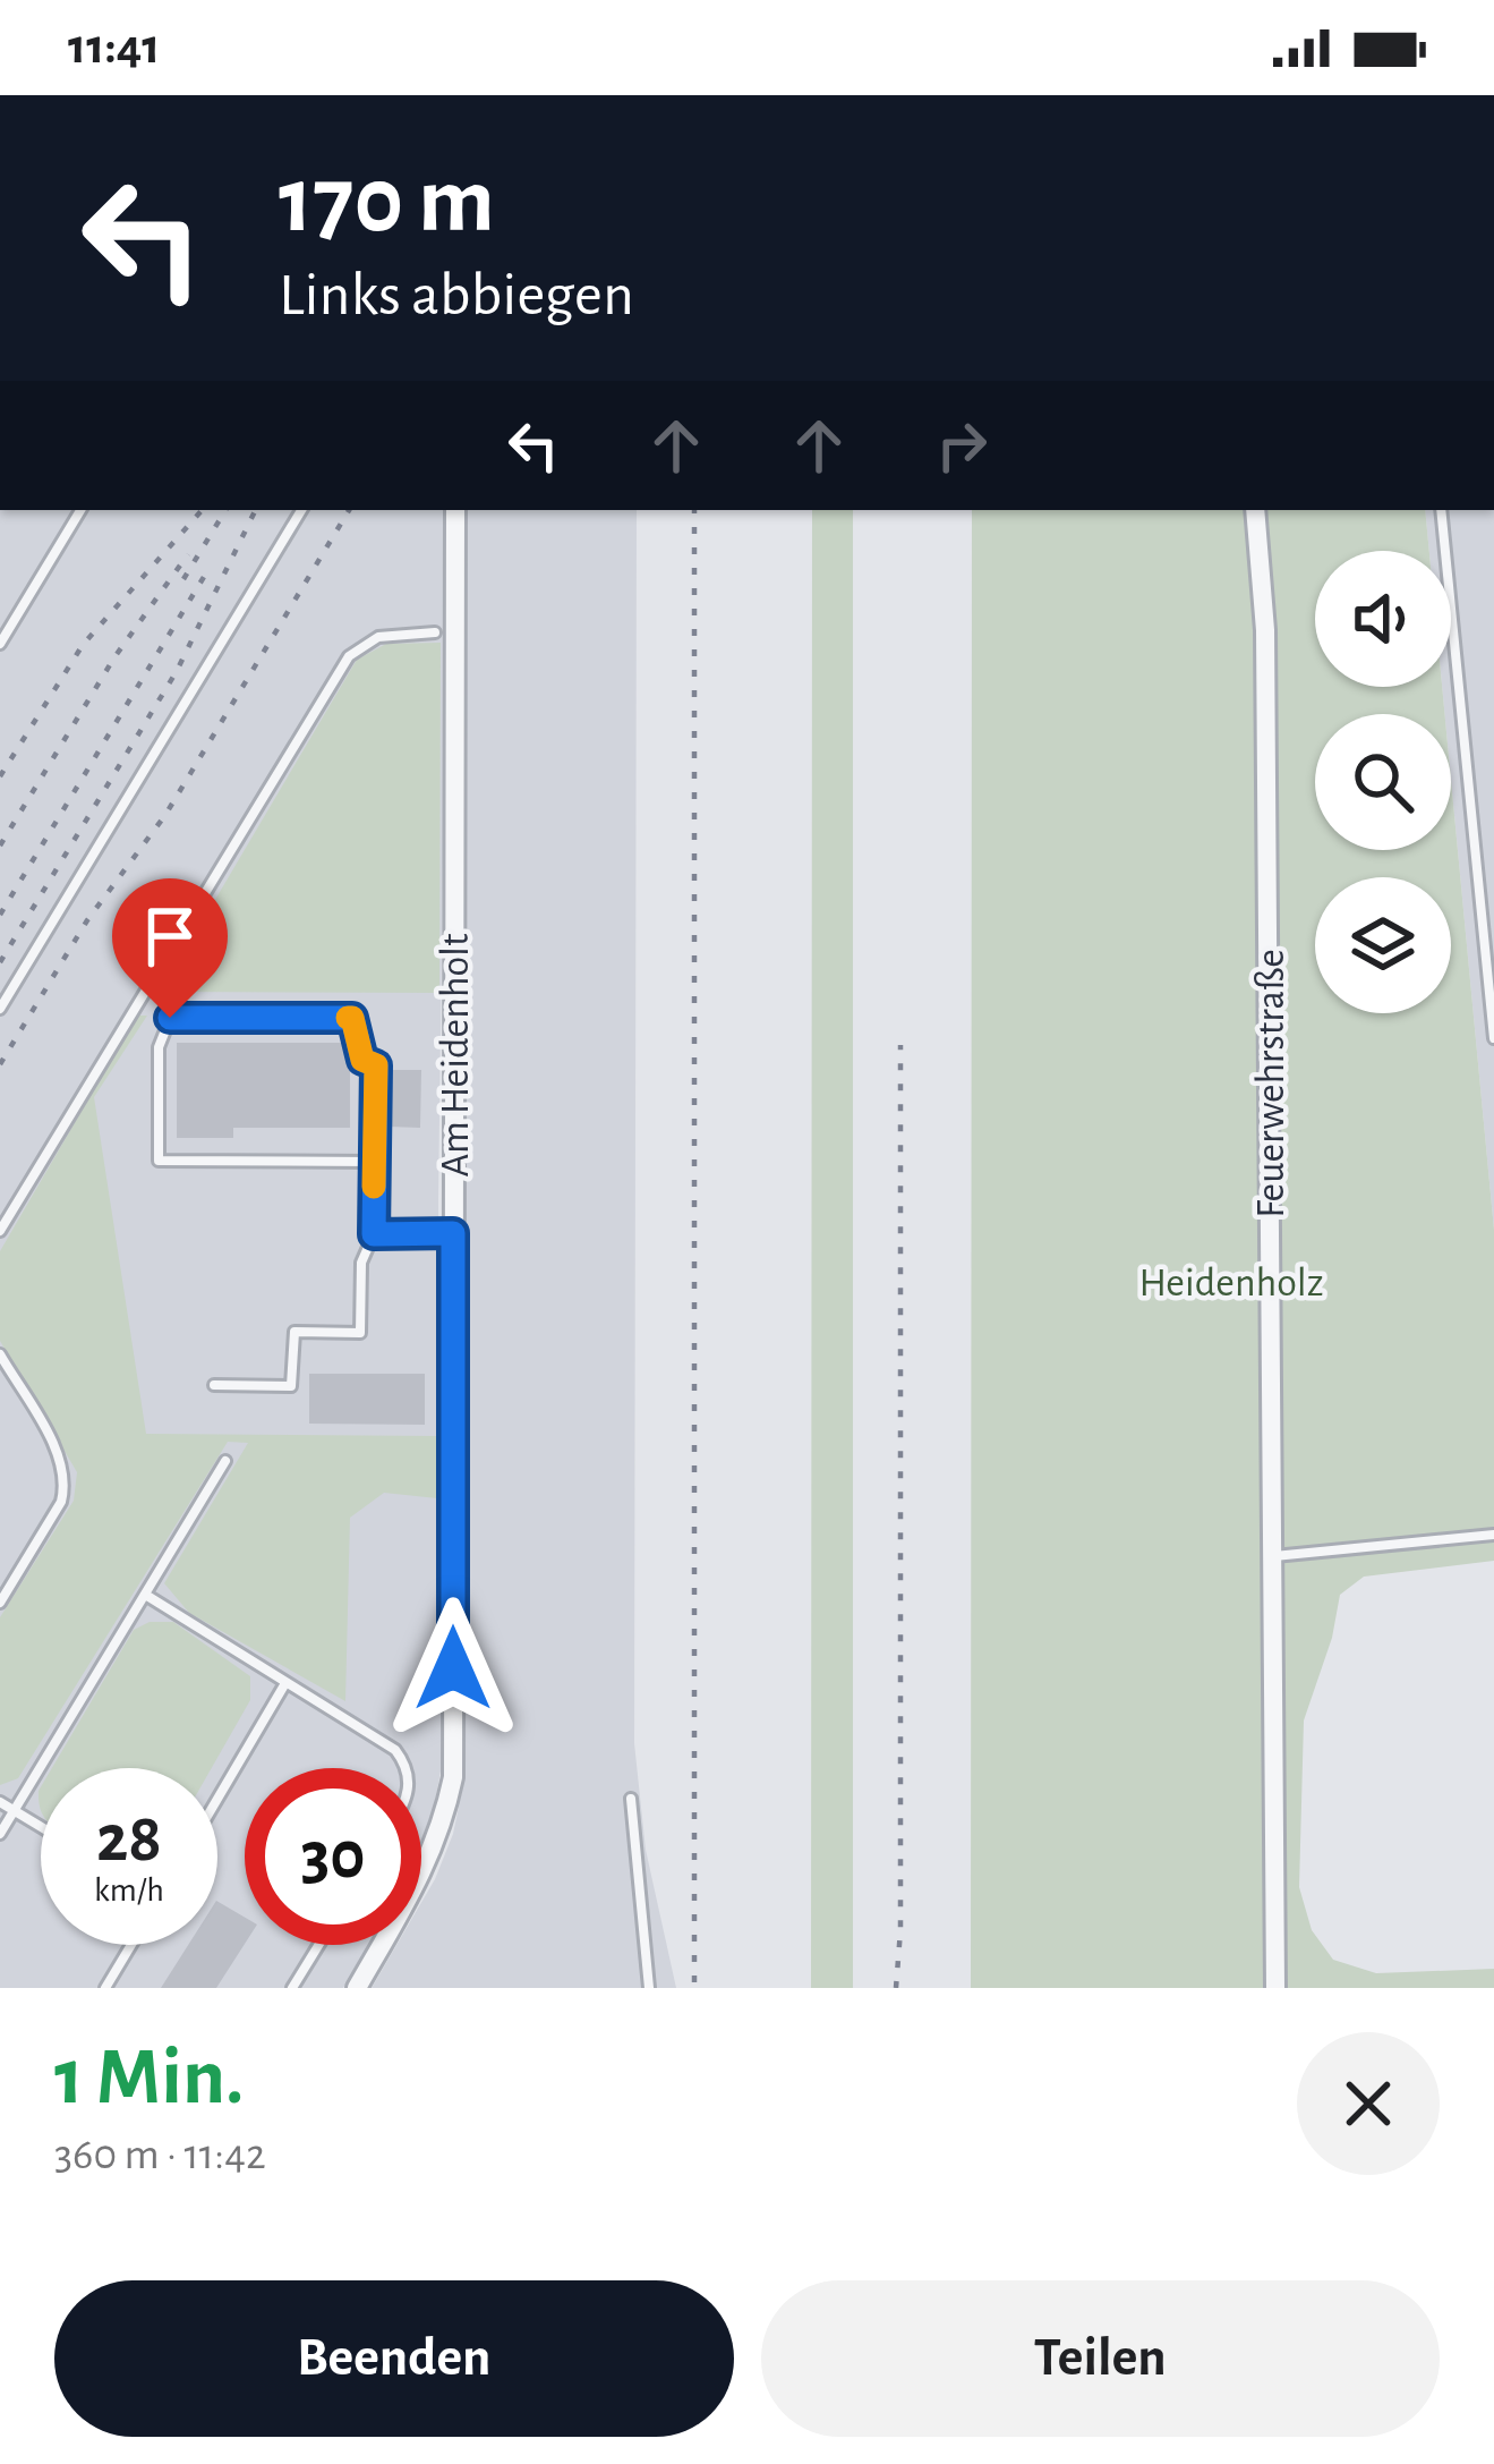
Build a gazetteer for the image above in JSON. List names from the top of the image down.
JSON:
{
  "streets": {
    "street": ["Am Heidenholt", "Feuerwehrstraße"]
  },
  "parks": ["Heidenholz"],
  "page": {
    "status": "11:41",
    "turn": ["170 m", "Links abbiegen"],
    "speed": "28 km/h",
    "limit": "30",
    "heading": ["1 Min.", "360 m · 11:42"],
    "buttons": ["Beenden", "Teilen"]
  }
}
